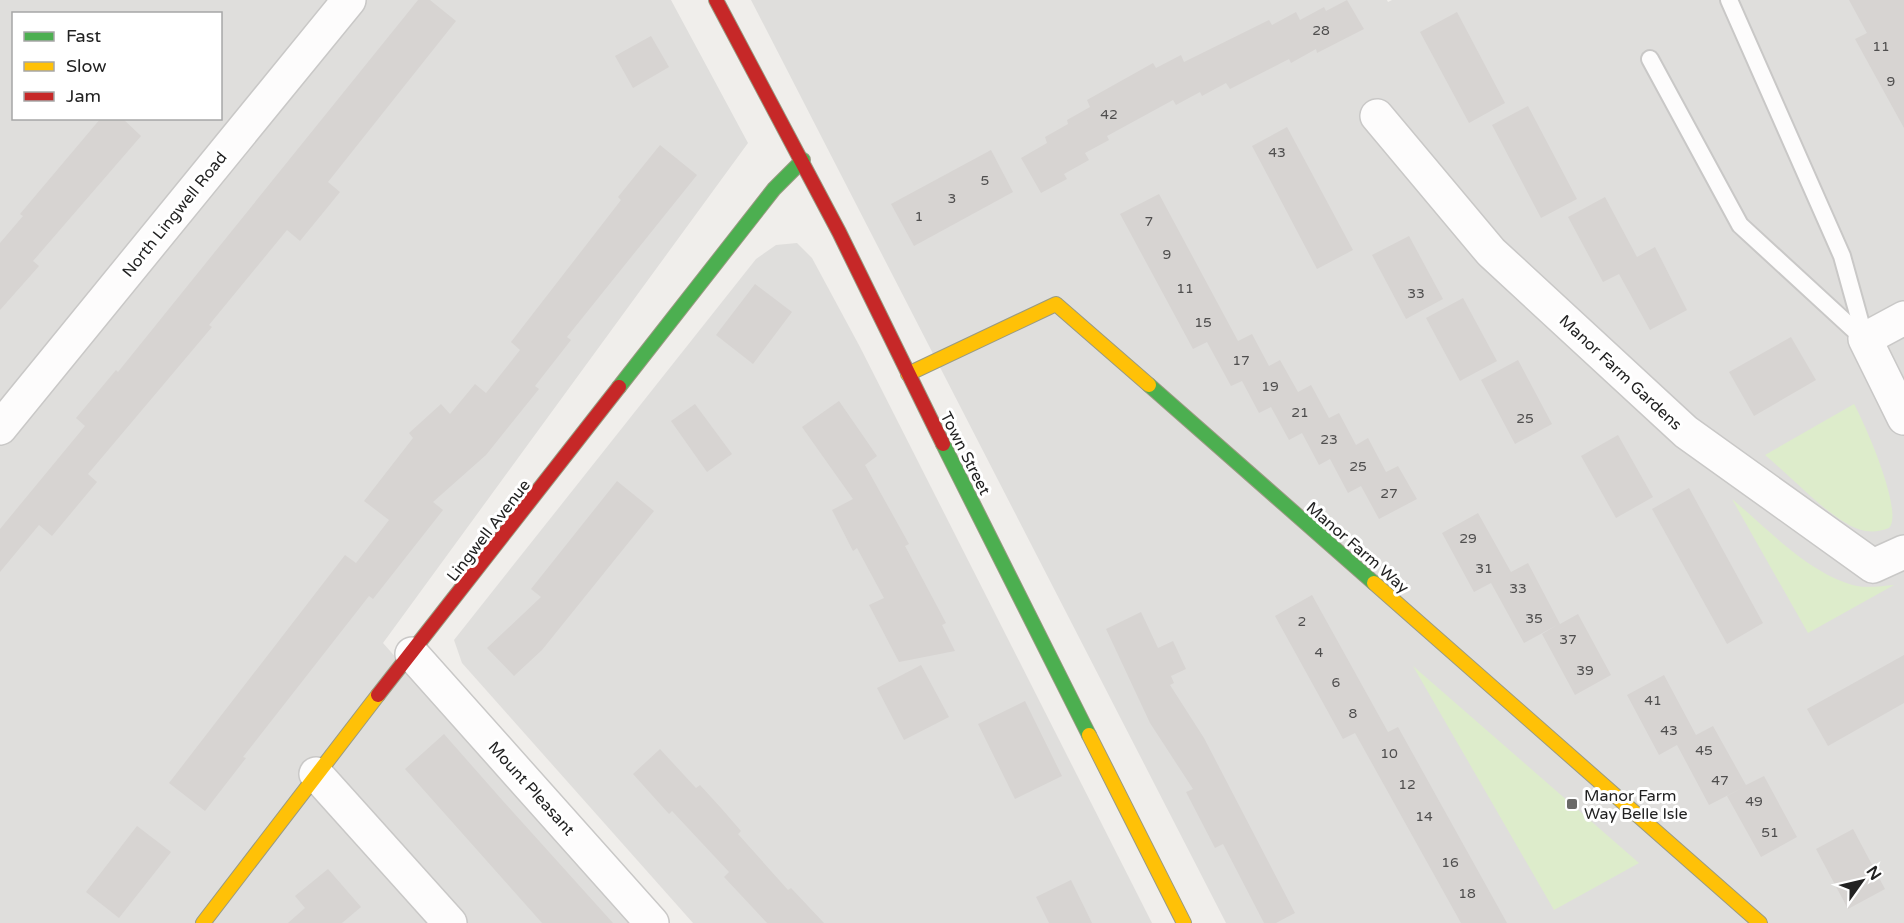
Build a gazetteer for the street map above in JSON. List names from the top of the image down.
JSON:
{
  "streets": {
    "street": [
      "North Lingwell Road",
      "Manor Farm Gardens",
      "Town Street",
      "Lingwell Avenue",
      "Manor Farm Way",
      "Mount Pleasant"
    ]
  },
  "crossings": [
    ["Town Street", "Lingwell Avenue"],
    ["Town Street", "Manor Farm Way"],
    ["Lingwell Avenue", "Mount Pleasant"]
  ],
  "places": {
    "transit": ["Manor Farm Way Belle Isle"]
  },
  "house_numbers": [
    "28",
    "11",
    "9",
    "42",
    "43",
    "5",
    "3",
    "1",
    "7",
    "9",
    "11",
    "33",
    "15",
    "17",
    "19",
    "21",
    "25",
    "23",
    "25",
    "27",
    "29",
    "31",
    "33",
    "35",
    "2",
    "37",
    "4",
    "39",
    "6",
    "41",
    "8",
    "43",
    "45",
    "10",
    "47",
    "12",
    "49",
    "14",
    "51",
    "16",
    "18"
  ],
  "legend": ["Fast", "Slow", "Jam"],
  "north": "top right"
}
